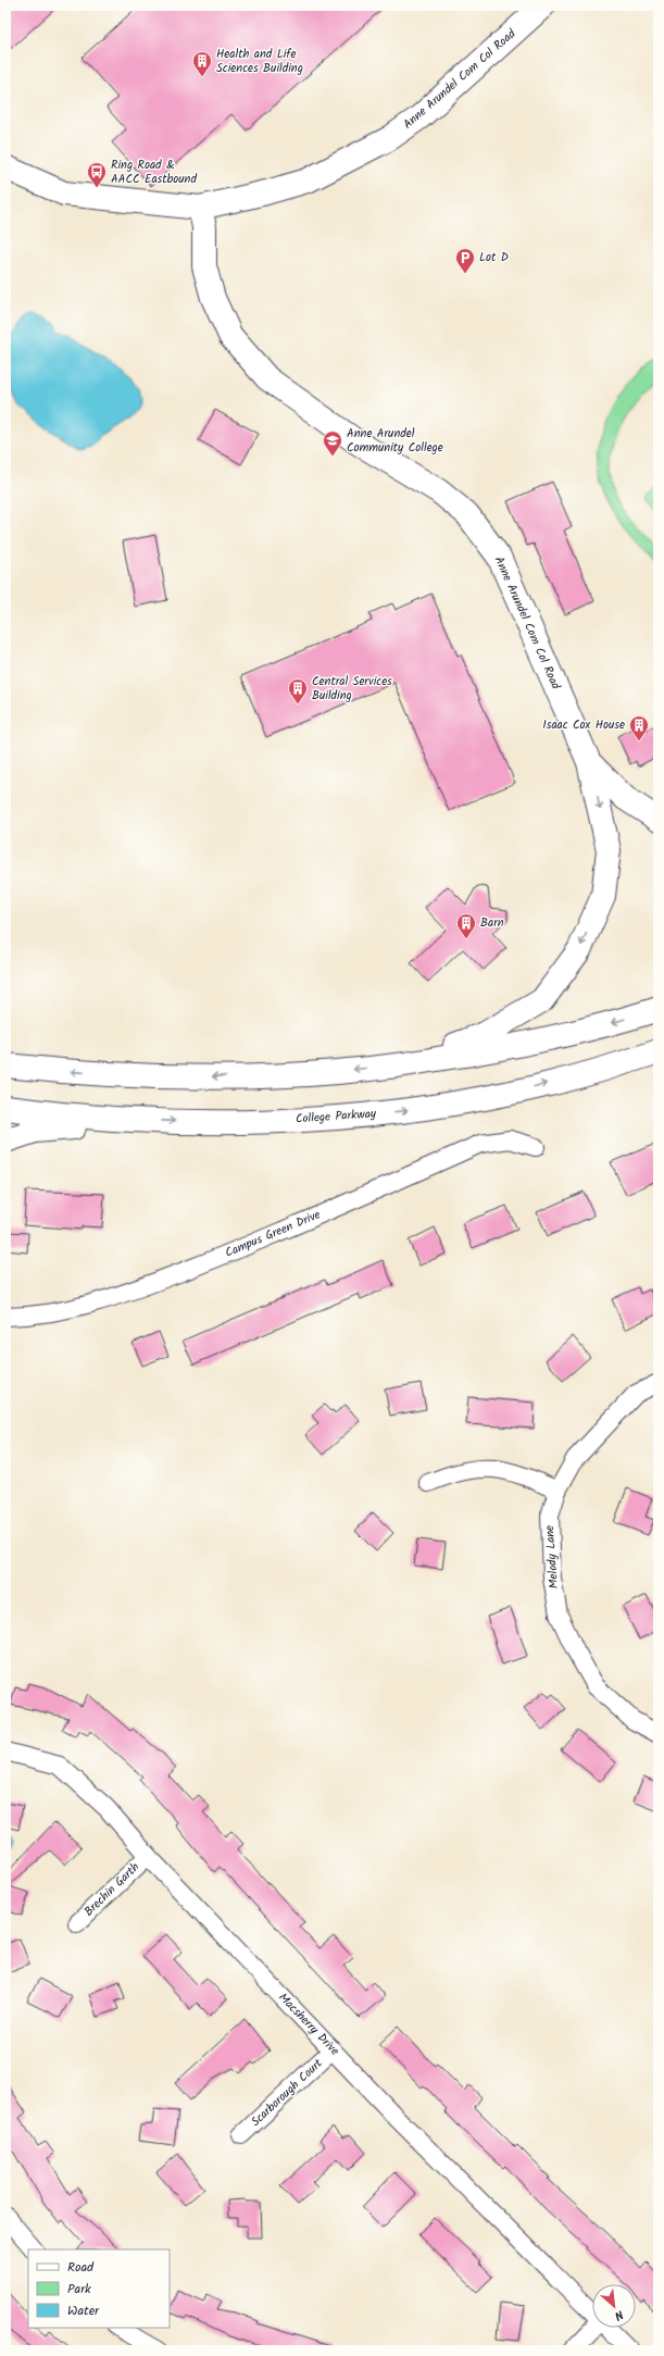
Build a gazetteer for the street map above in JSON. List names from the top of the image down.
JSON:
{
  "streets": {
    "main road": ["Anne Arundel Com Col Road", "College Parkway"],
    "street": [
      "Campus Green Drive",
      "Melody Lane",
      "Brechin Garth",
      "Macsherry Drive",
      "Scarborough Court"
    ]
  },
  "crossings": [
    ["Brechin Garth", "Macsherry Drive"],
    ["Macsherry Drive", "Scarborough Court"]
  ],
  "places": {
    "building": [
      "Health and Life Sciences Building",
      "Central Services Building",
      "Isaac Cox House",
      "Barn"
    ],
    "bus stop": ["Ring Road & AACC Eastbound"],
    "parking": ["Lot D"],
    "school or university": ["Anne Arundel Community College"]
  },
  "legend": ["Road", "Park", "Water"],
  "north": "bottom right"
}
